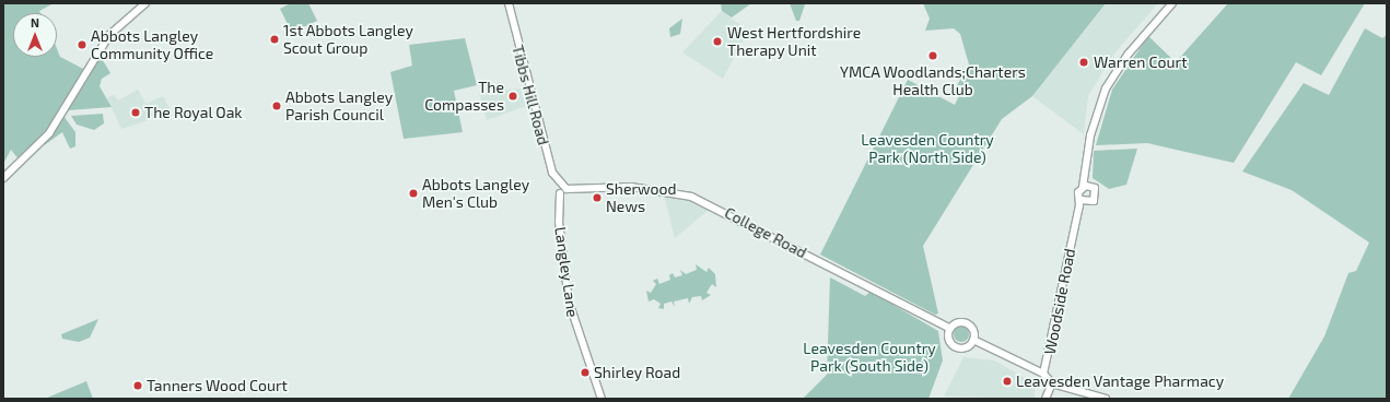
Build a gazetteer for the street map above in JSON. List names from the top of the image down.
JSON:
{
  "streets": {
    "street": [
      "Tibbs Hill Road",
      "College Road",
      "Langley Lane",
      "Woodside Road"
    ]
  },
  "crossings": [
    ["Tibbs Hill Road", "Langley Lane"]
  ],
  "parks": ["Leavesden Country Park (North Side)", "Leavesden Country Park (South Side)"],
  "places": [
    "1st Abbots Langley Scout Group",
    "West Hertfordshire Therapy Unit",
    "Abbots Langley Community Office",
    "YMCA Woodlands;Charters Health Club",
    "Warren Court",
    "The Compasses",
    "Abbots Langley Parish Council",
    "The Royal Oak",
    "Abbots Langley Men's Club",
    "Sherwood News",
    "Shirley Road",
    "Leavesden Vantage Pharmacy",
    "Tanners Wood Court"
  ],
  "north": "top"
}
